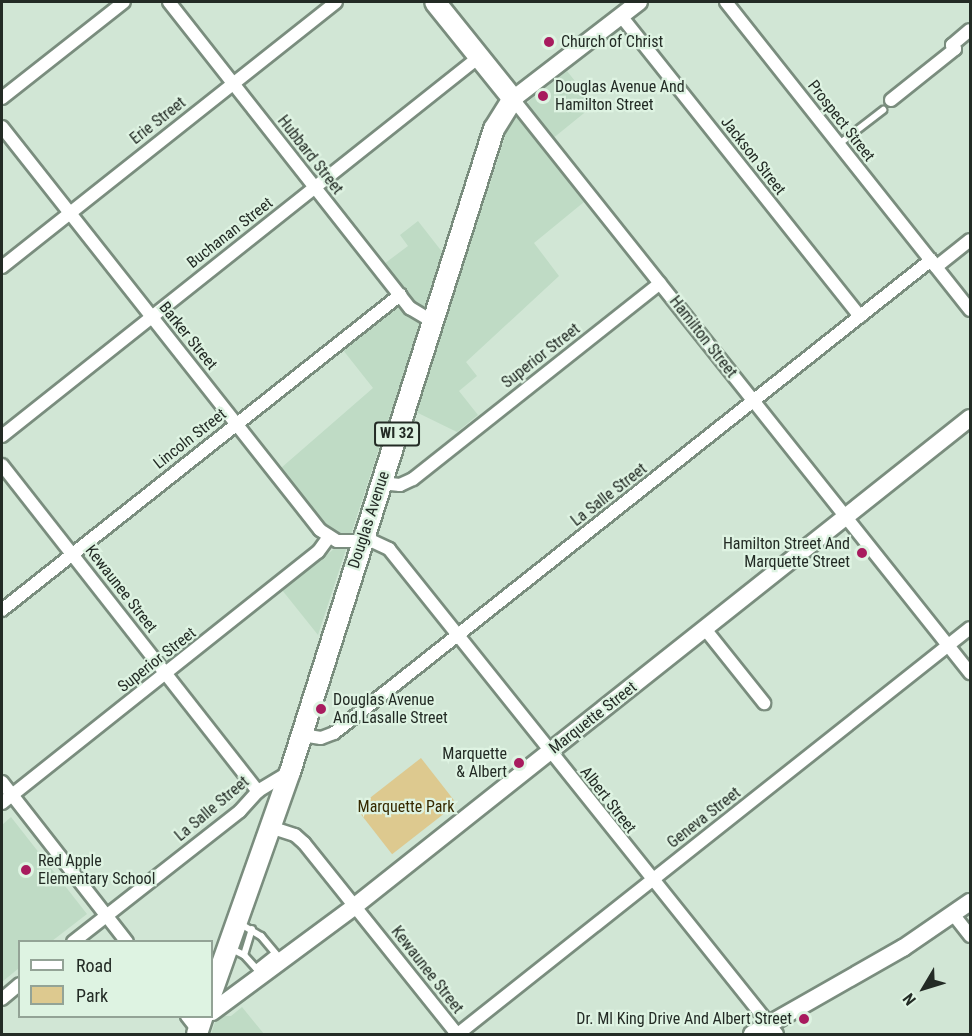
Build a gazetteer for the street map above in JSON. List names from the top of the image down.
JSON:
{
  "streets": {
    "main road": ["Hamilton Street", "WI 32", "Douglas Avenue"],
    "street": [
      "Erie Street",
      "Prospect Street",
      "Hubbard Street",
      "Jackson Street",
      "Buchanan Street",
      "Barker Street",
      "Superior Street",
      "Lincoln Street",
      "La Salle Street",
      "Kewaunee Street",
      "Marquette Street",
      "Albert Street",
      "Geneva Street"
    ]
  },
  "crossings": [
    ["Erie Street", "Hubbard Street"],
    ["Erie Street", "Barker Street"],
    ["Prospect Street", "La Salle Street"],
    ["Hubbard Street", "Buchanan Street"],
    ["Hubbard Street", "Lincoln Street"],
    ["Hubbard Street", "Douglas Avenue"],
    ["Jackson Street", "La Salle Street"],
    ["Jackson Street", "Douglas Avenue"],
    ["Buchanan Street", "Barker Street"],
    ["Buchanan Street", "Hamilton Street"],
    ["Barker Street", "Superior Street"],
    ["Barker Street", "Lincoln Street"],
    ["Hamilton Street", "Superior Street"],
    ["Hamilton Street", "La Salle Street"],
    ["Hamilton Street", "Douglas Avenue"],
    ["Hamilton Street", "Marquette Street"],
    ["Hamilton Street", "Geneva Street"],
    ["Superior Street", "Douglas Avenue"],
    ["Superior Street", "Kewaunee Street"],
    ["Lincoln Street", "Kewaunee Street"],
    ["La Salle Street", "Douglas Avenue"],
    ["La Salle Street", "Kewaunee Street"],
    ["La Salle Street", "Albert Street"],
    ["Douglas Avenue", "Kewaunee Street"],
    ["Douglas Avenue", "Albert Street"],
    ["Kewaunee Street", "Marquette Street"],
    ["Kewaunee Street", "Geneva Street"],
    ["Marquette Street", "Albert Street"],
    ["Albert Street", "Geneva Street"]
  ],
  "parks": ["Marquette Park"],
  "places": [
    "Church of Christ",
    "Douglas Avenue And Hamilton Street",
    "Hamilton Street And Marquette Street",
    "Douglas Avenue And Lasalle Street",
    "Marquette & Albert",
    "Red Apple Elementary School",
    "Dr. Ml King Drive And Albert Street"
  ],
  "legend": ["Road", "Park"],
  "north": "bottom left"
}
